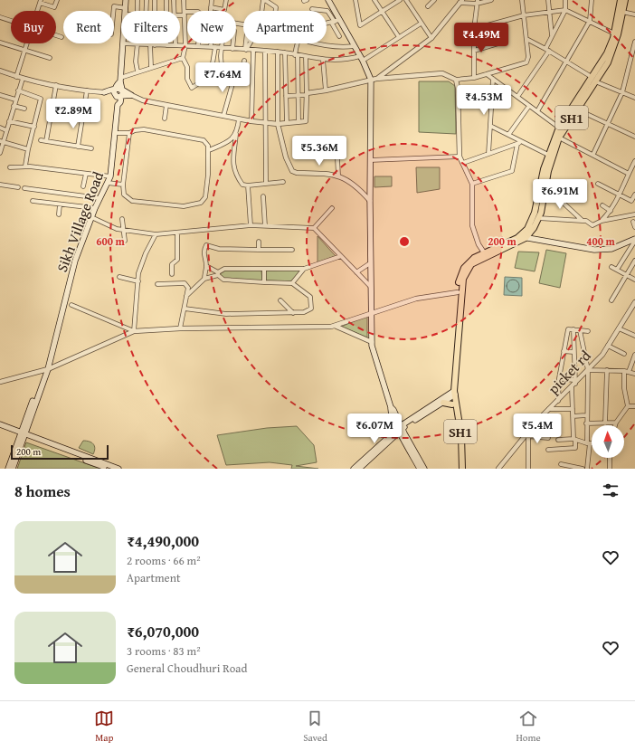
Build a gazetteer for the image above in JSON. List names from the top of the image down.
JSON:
{
  "streets": {
    "main road": ["SH1", "Sikh Village Road"],
    "street": ["picket rd"]
  },
  "scale_bar": "200 m",
  "north": "top",
  "page": {
    "chip": [
      "Buy",
      "Rent",
      "Filters",
      "New",
      "Apartment"
    ],
    "price": [
      "₹4.49M",
      "₹7.64M",
      "₹4.53M",
      "₹2.89M",
      "₹5.36M",
      "₹6.91M",
      "₹6.07M",
      "₹5.4M"
    ],
    "scale": "200 m",
    "heading": "8 homes",
    "list": [
      {
        "name": "₹4,490,000",
        "note": "2 rooms · 66 m² · Apartment"
      },
      {
        "name": "₹6,070,000",
        "note": "3 rooms · 83 m² · General Choudhuri Road"
      }
    ],
    "tabs": ["Map", "Saved", "Home"]
  },
  "rings": ["200 m", "400 m", "600 m"]
}
